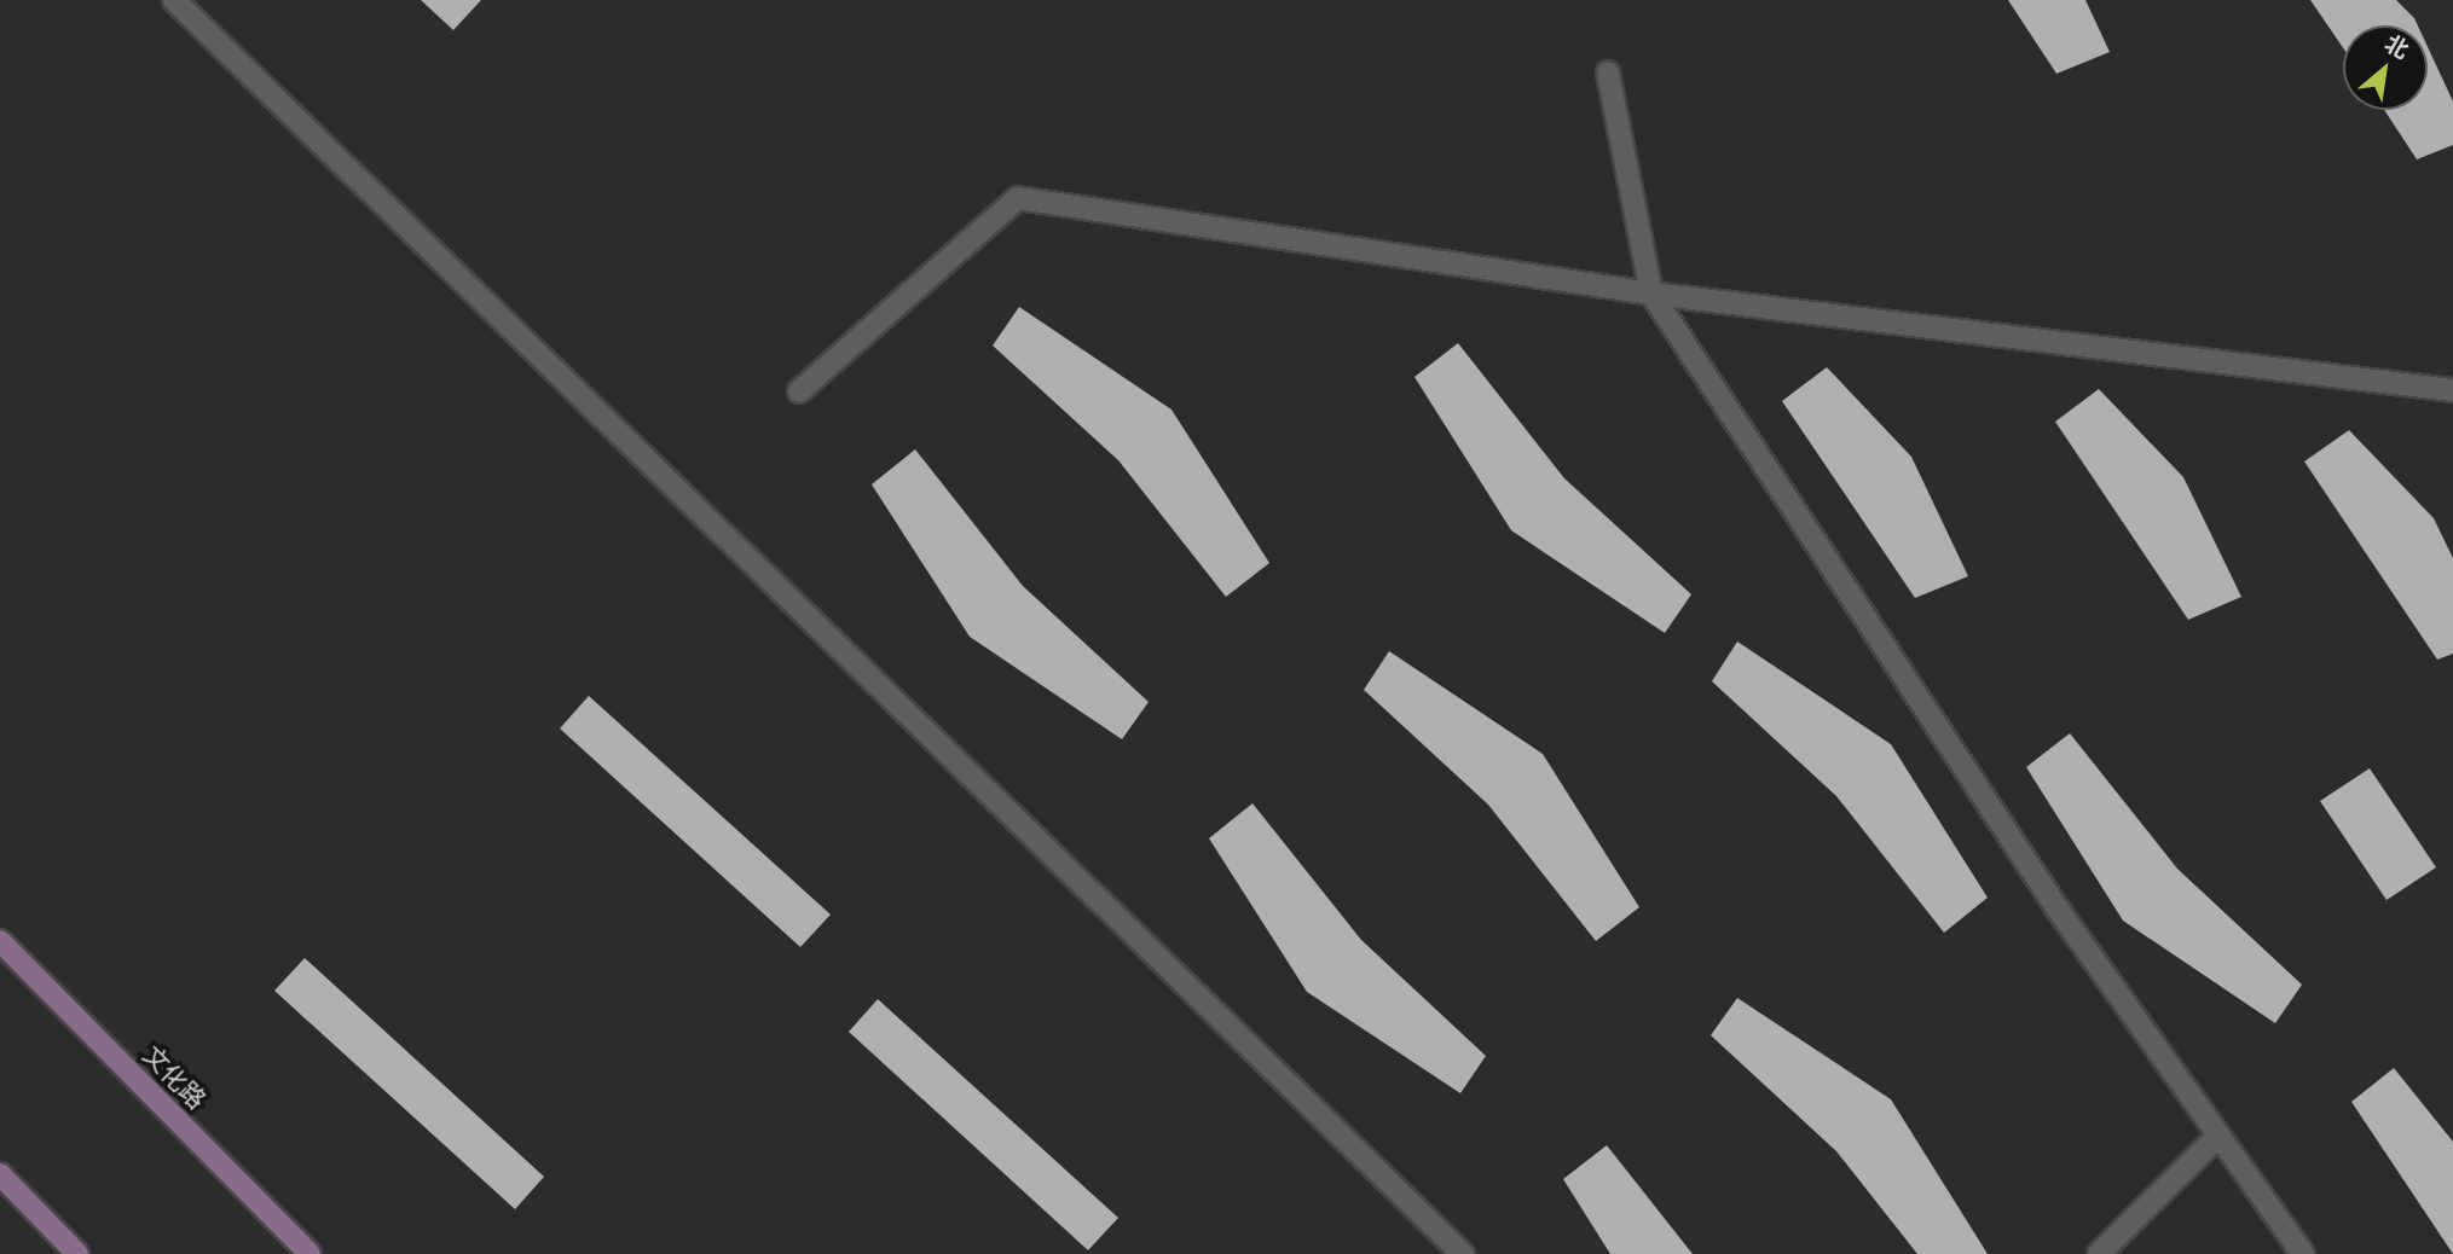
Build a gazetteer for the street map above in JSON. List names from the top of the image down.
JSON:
{
  "streets": {
    "main road": ["文化路"]
  },
  "north": "top right"
}
